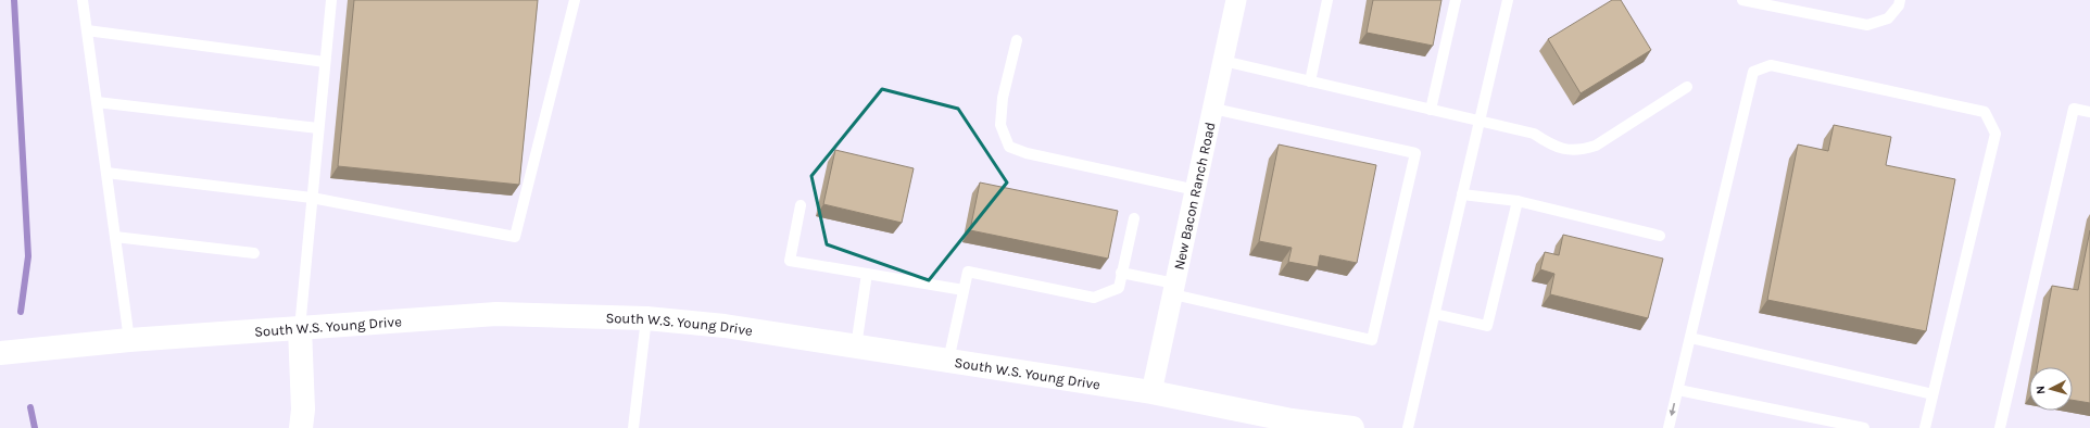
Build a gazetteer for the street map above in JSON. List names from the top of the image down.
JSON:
{
  "streets": {
    "main road": ["South W.S. Young Drive"],
    "street": ["New Bacon Ranch Road"]
  },
  "crossings": [
    ["New Bacon Ranch Road", "South W.S. Young Drive"]
  ],
  "north": "left"
}
